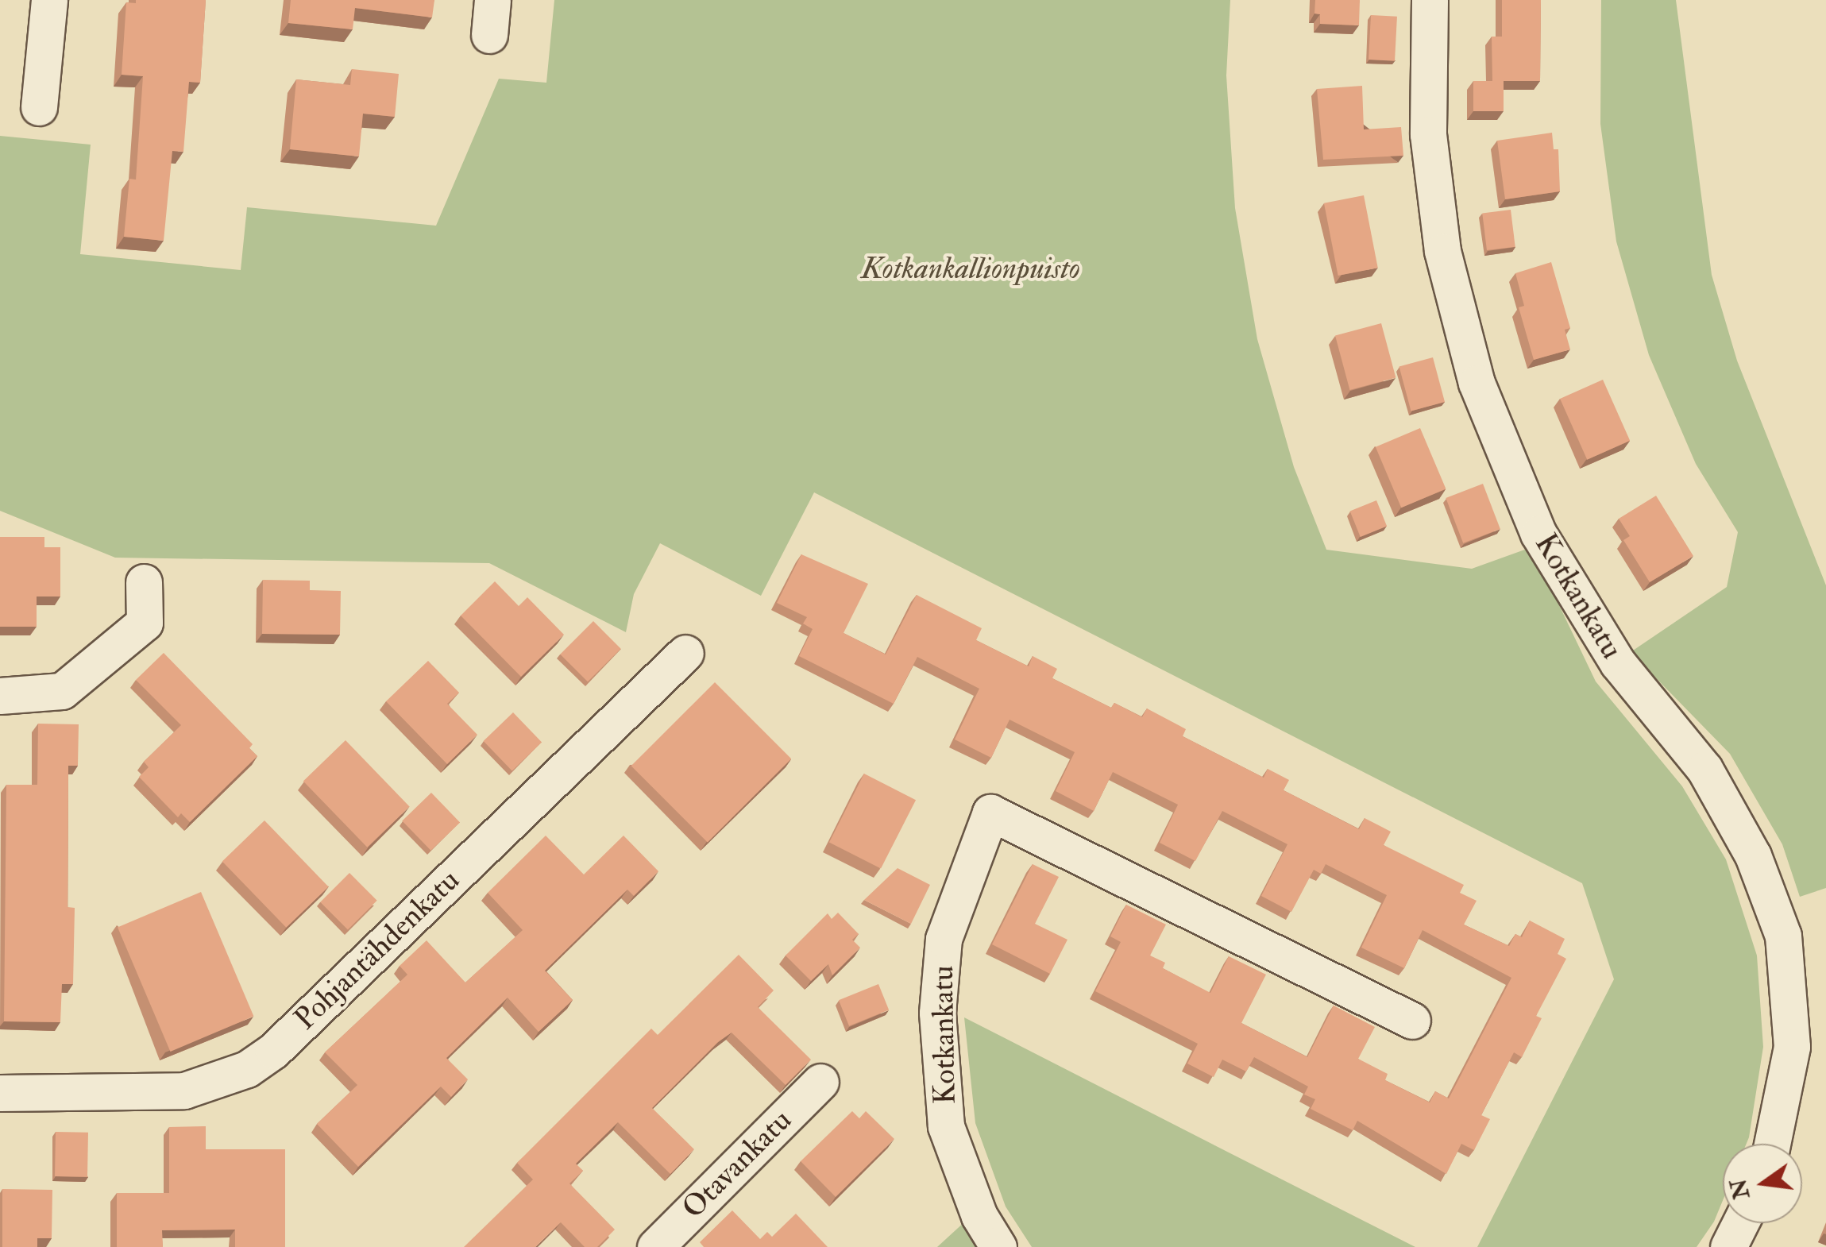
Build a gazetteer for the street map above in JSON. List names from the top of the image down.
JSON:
{
  "streets": {
    "street": ["Kotkankatu", "Pohjantähdenkatu", "Otavankatu"]
  },
  "parks": ["Kotkankallionpuisto"],
  "north": "left"
}
